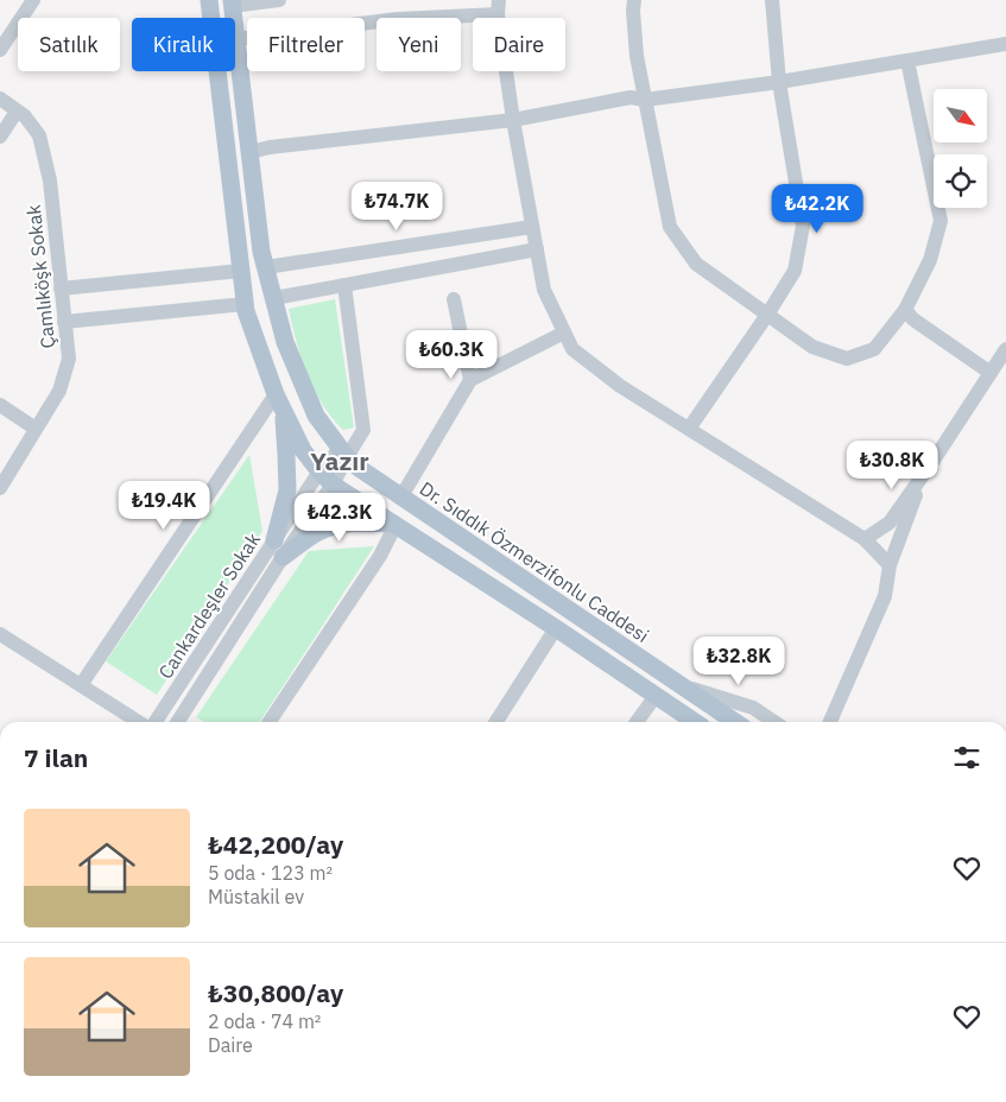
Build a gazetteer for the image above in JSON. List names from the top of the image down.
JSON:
{
  "streets": {
    "main road": ["Dr. Sıddık Özmerzifonlu Caddesi"],
    "street": ["Çamlıköşk Sokak", "Cankardeşler Sokak"]
  },
  "crossings": [
    ["Dr. Sıddık Özmerzifonlu Caddesi", "Cankardeşler Sokak"]
  ],
  "districts": ["Yazır"],
  "north": "bottom right",
  "page": {
    "chip": [
      "Satılık",
      "Kiralık",
      "Filtreler",
      "Yeni",
      "Daire"
    ],
    "price": [
      "₺74.7K",
      "₺42.2K",
      "₺60.3K",
      "₺30.8K",
      "₺19.4K",
      "₺42.3K",
      "₺32.8K"
    ],
    "heading": "7 ilan",
    "list": [
      {
        "name": "₺42,200/ay",
        "note": "5 oda · 123 m² · Müstakil ev"
      },
      {
        "name": "₺30,800/ay",
        "note": "2 oda · 74 m² · Daire"
      }
    ]
  }
}
